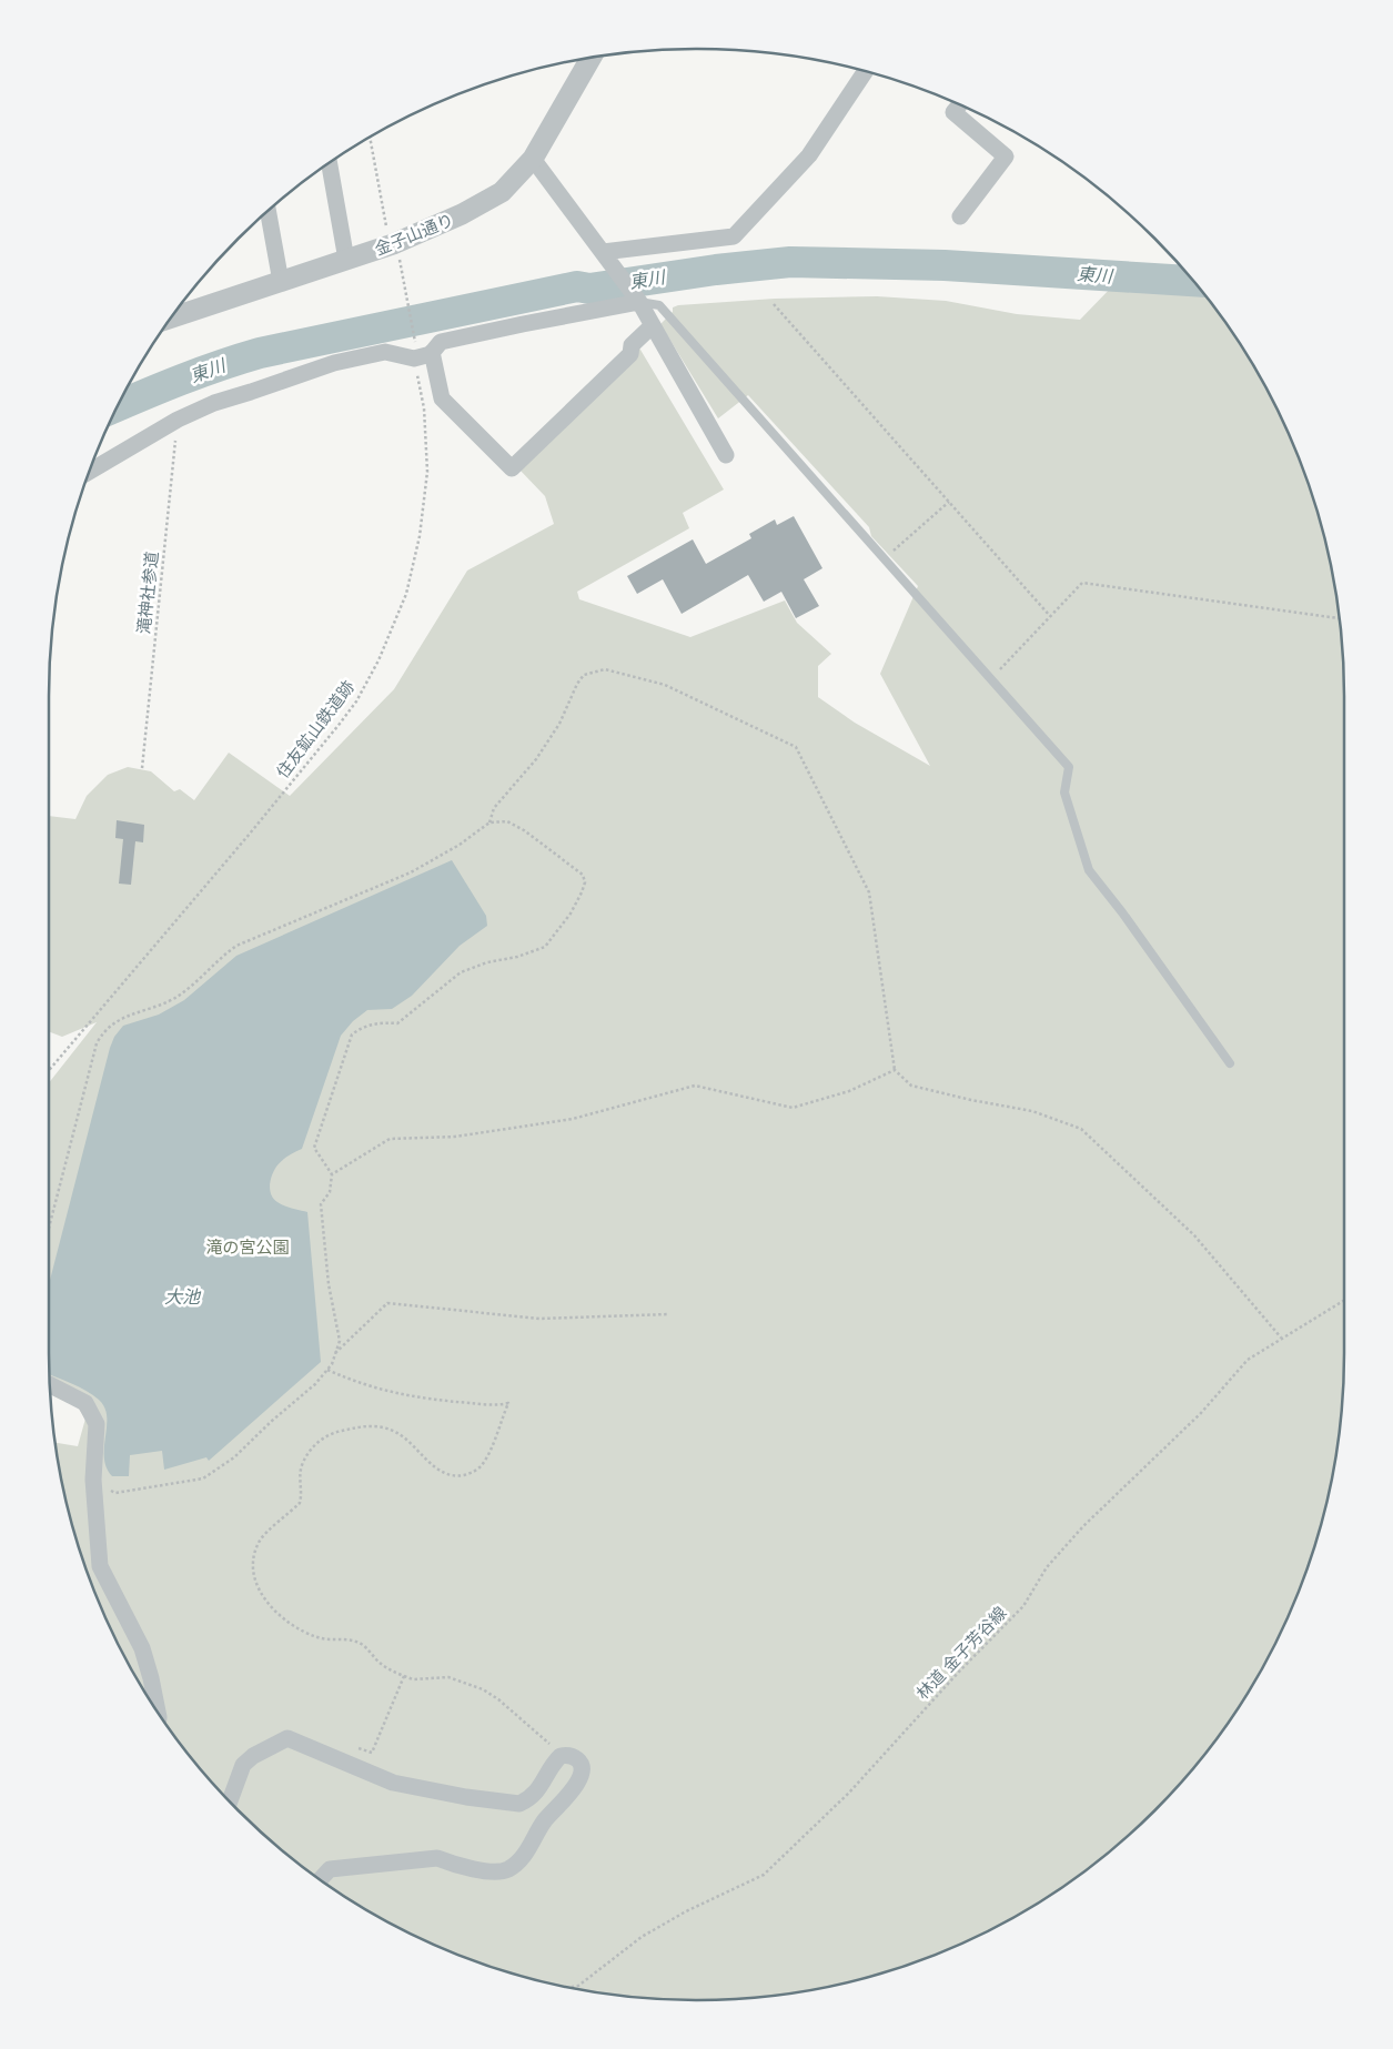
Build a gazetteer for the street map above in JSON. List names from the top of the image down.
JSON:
{
  "streets": {
    "street": ["金子山通り"],
    "path": ["滝神社参道", "住友鉱山鉄道跡", "林道 金子芳谷線"]
  },
  "water": ["東川", "大池"],
  "parks": ["滝の宮公園"]
}
